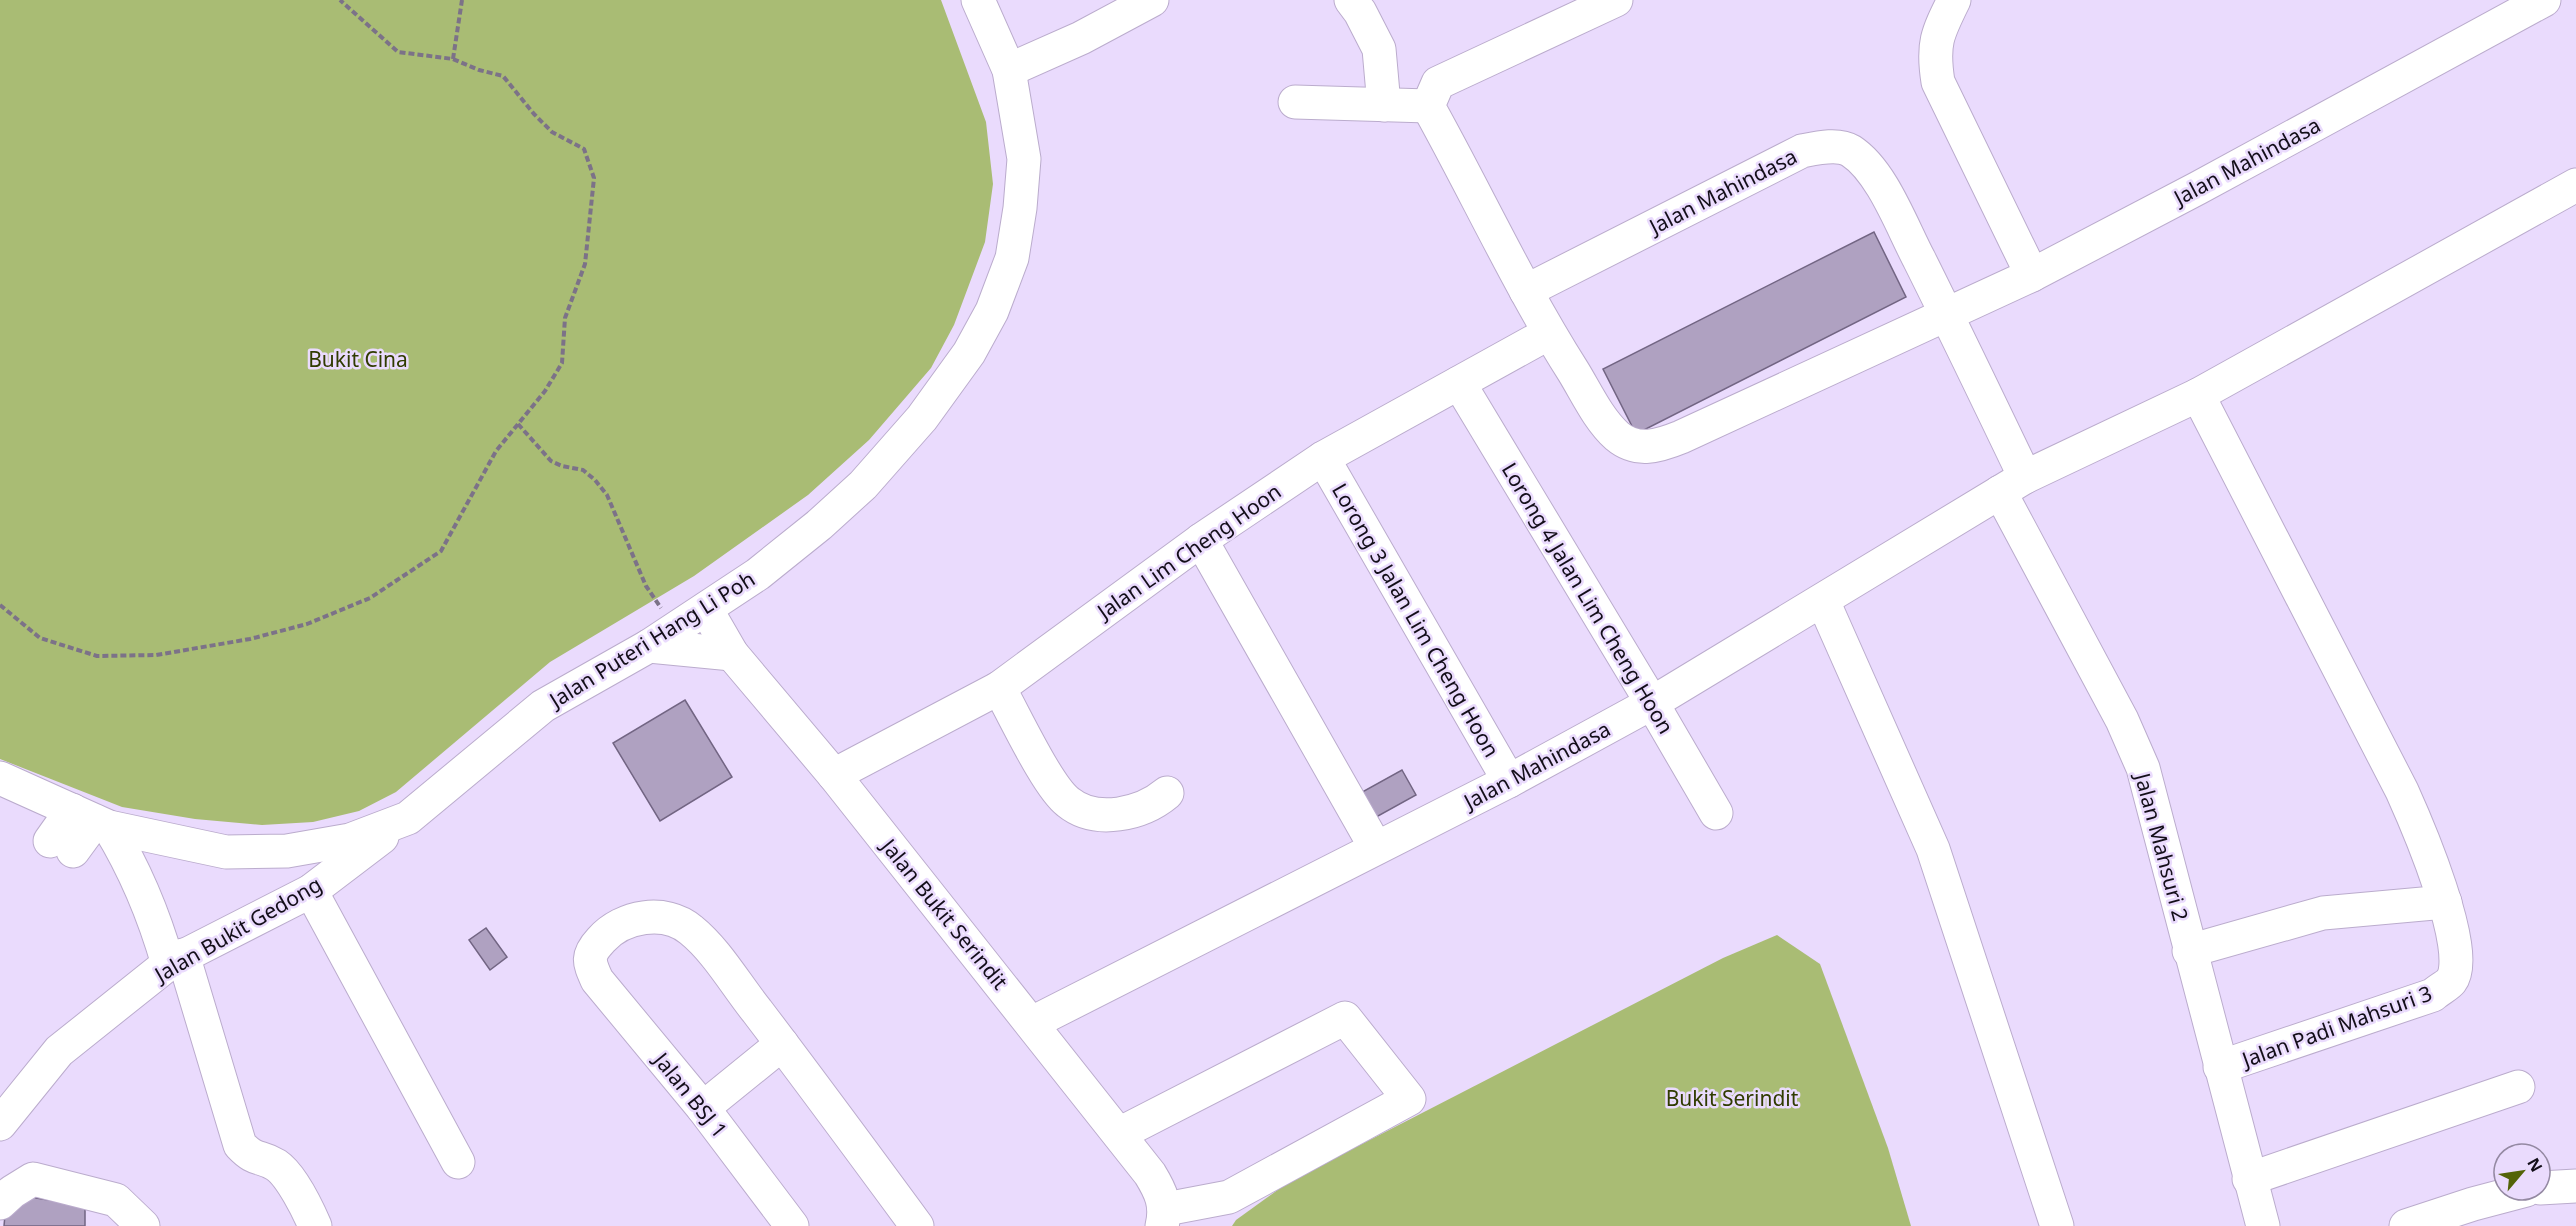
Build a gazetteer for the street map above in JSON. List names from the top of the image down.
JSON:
{
  "streets": {
    "street": [
      "Jalan Mahindasa",
      "Jalan Lim Cheng Hoon",
      "Lorong 4 Jalan Lim Cheng Hoon",
      "Lorong 3 Jalan Lim Cheng Hoon",
      "Jalan Puteri Hang Li Poh",
      "Jalan Mahsuri 2",
      "Jalan Bukit Serindit",
      "Jalan Bukit Gedong",
      "Jalan Padi Mahsuri 3",
      "Jalan BSJ 1"
    ]
  },
  "crossings": [
    ["Jalan Mahindasa", "Jalan Lim Cheng Hoon"],
    ["Jalan Mahindasa", "Lorong 4 Jalan Lim Cheng Hoon"],
    ["Jalan Mahindasa", "Lorong 3 Jalan Lim Cheng Hoon"],
    ["Jalan Mahindasa", "Jalan Mahsuri 2"],
    ["Jalan Mahindasa", "Jalan Bukit Serindit"],
    ["Jalan Lim Cheng Hoon", "Lorong 4 Jalan Lim Cheng Hoon"],
    ["Jalan Lim Cheng Hoon", "Lorong 3 Jalan Lim Cheng Hoon"],
    ["Jalan Lim Cheng Hoon", "Jalan Bukit Serindit"],
    ["Jalan Puteri Hang Li Poh", "Jalan Bukit Serindit"],
    ["Jalan Puteri Hang Li Poh", "Jalan Bukit Gedong"],
    ["Jalan Mahsuri 2", "Jalan Padi Mahsuri 3"]
  ],
  "parks": ["Bukit Cina", "Bukit Serindit"],
  "north": "top right"
}
